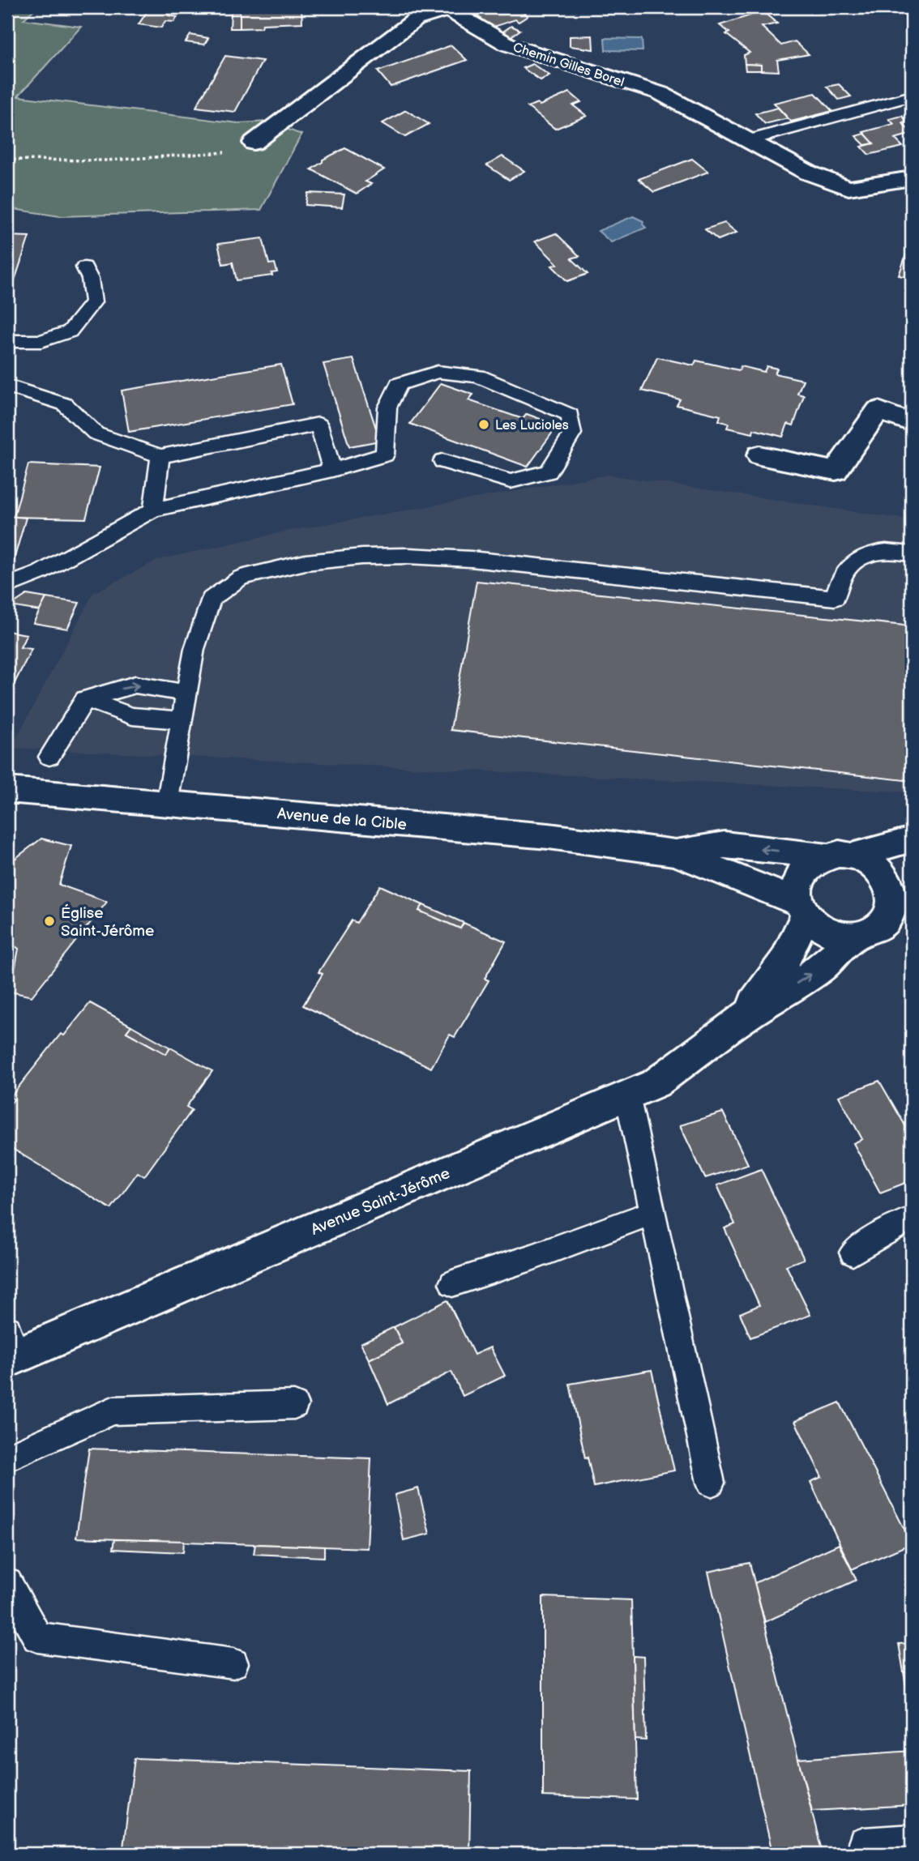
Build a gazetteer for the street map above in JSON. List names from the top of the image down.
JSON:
{
  "streets": {
    "street": ["Chemin Gilles Borel", "Avenue de la Cible", "Avenue Saint-Jérôme"]
  },
  "crossings": [
    ["Avenue de la Cible", "Avenue Saint-Jérôme"]
  ],
  "places": ["Les Lucioles", "Église Saint-Jérôme"]
}
